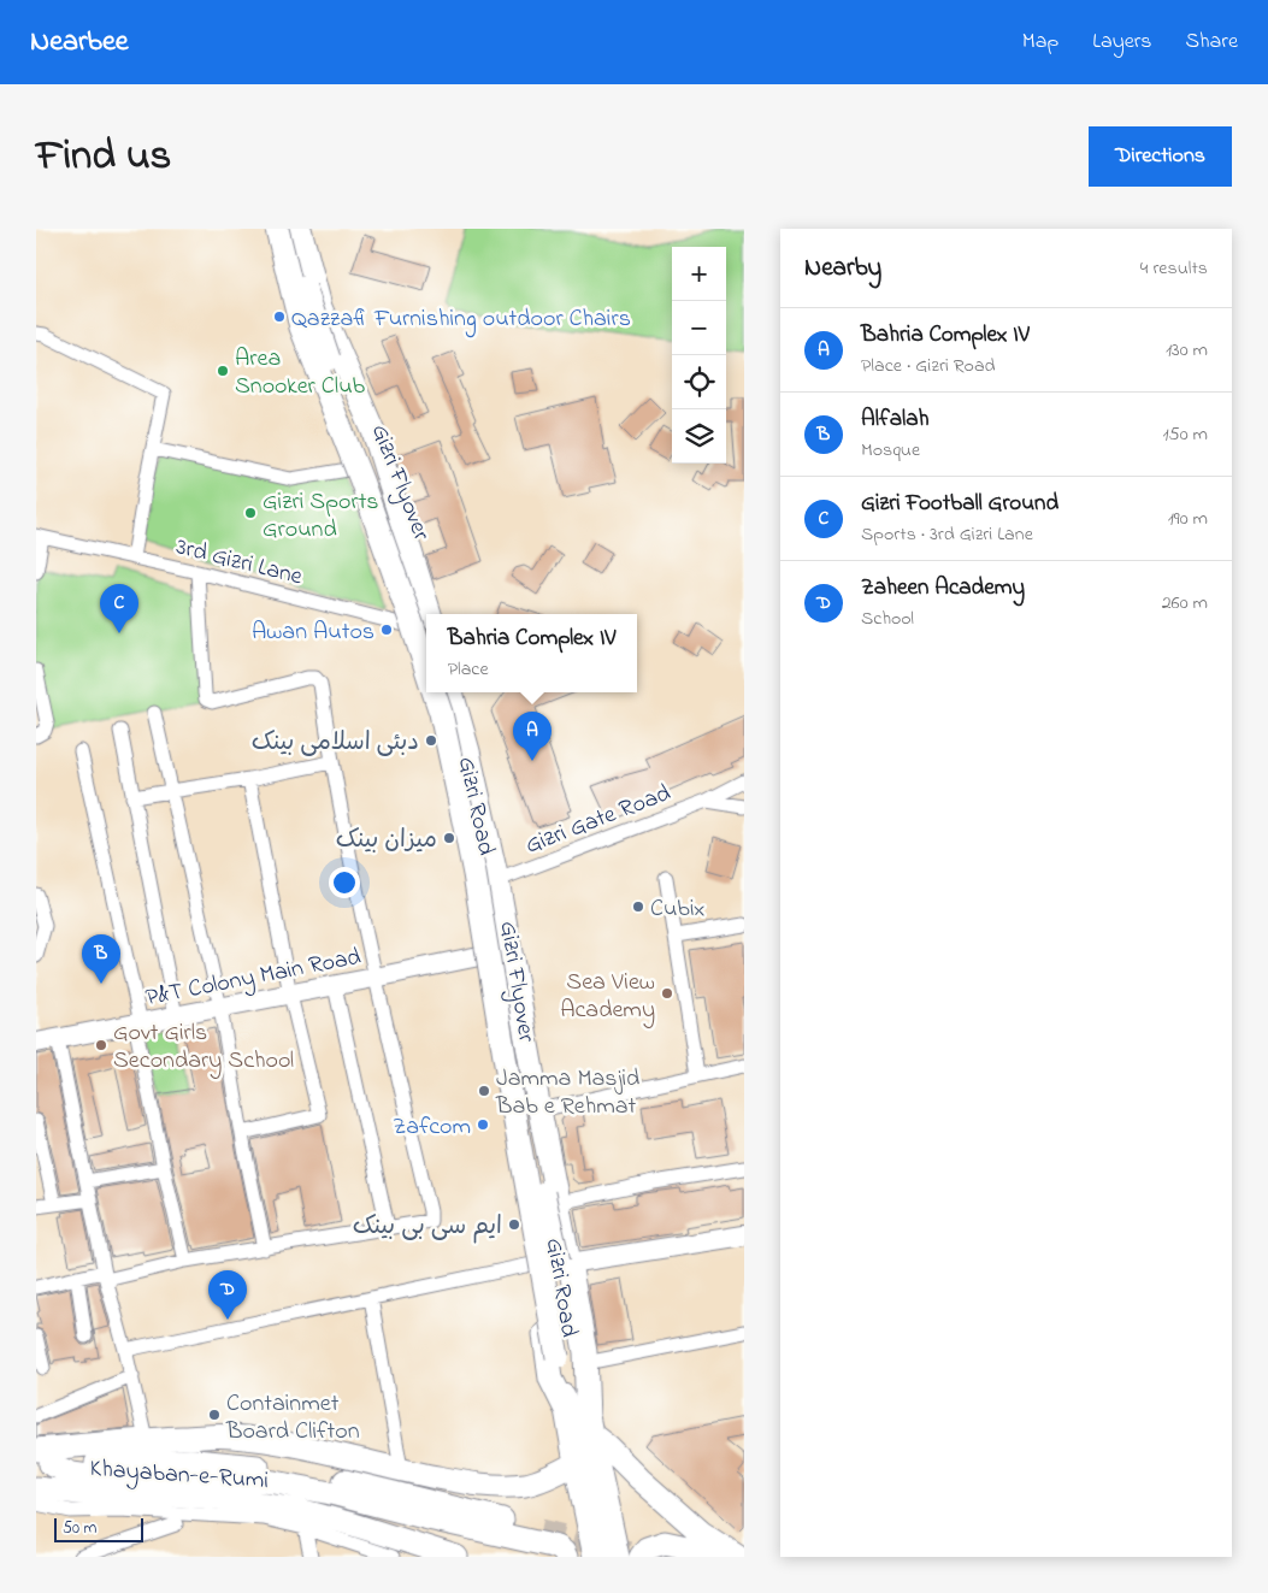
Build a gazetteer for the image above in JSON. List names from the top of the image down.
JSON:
{
  "streets": {
    "main road": ["Gizri Flyover", "Gizri Road", "Khayaban-e-Rumi"],
    "street": ["3rd Gizri Lane", "Gizri Gate Road", "P&T Colony Main Road"]
  },
  "crossings": [
    ["Gizri Flyover", "Gizri Road"],
    ["3rd Gizri Lane", "Gizri Road"],
    ["Gizri Road", "Gizri Gate Road"],
    ["Gizri Road", "P&T Colony Main Road"]
  ],
  "places": [
    "Qazzafi Furnishing outdoor Chairs",
    "Area Snooker Club",
    "Gizri Sports Ground",
    "Awan Autos",
    "دبئی اسلامی بینک",
    "میزان بینک",
    "Cubix",
    "Sea View Academy",
    "Govt Girls Secondary School",
    "Jamma Masjid Bab e Rehmat",
    "Zafcom",
    "ایم سی بی بینک",
    "Containmet Board Clifton"
  ],
  "scale_bar": "50 m",
  "page": {
    "header": "Nearbee",
    "nav": ["Map", "Layers", "Share"],
    "title": "Find us",
    "buttons": "Directions",
    "heading": ["Nearby", "4 results"],
    "map_buttons": ["+", "−"],
    "list": [
      {
        "mark": "A",
        "name": "Bahria Complex IV",
        "note": "Place · Gizri Road",
        "value": "130 m"
      },
      {
        "mark": "B",
        "name": "Alfalah",
        "note": "Mosque",
        "value": "150 m"
      },
      {
        "mark": "C",
        "name": "Gizri Football Ground",
        "note": "Sports · 3rd Gizri Lane",
        "value": "190 m"
      },
      {
        "mark": "D",
        "name": "Zaheen Academy",
        "note": "School",
        "value": "260 m"
      }
    ],
    "pins": [
      "C",
      "A",
      "B",
      "D"
    ],
    "popup": ["Bahria Complex IV", "Place"],
    "scale": "50 m"
  }
}
